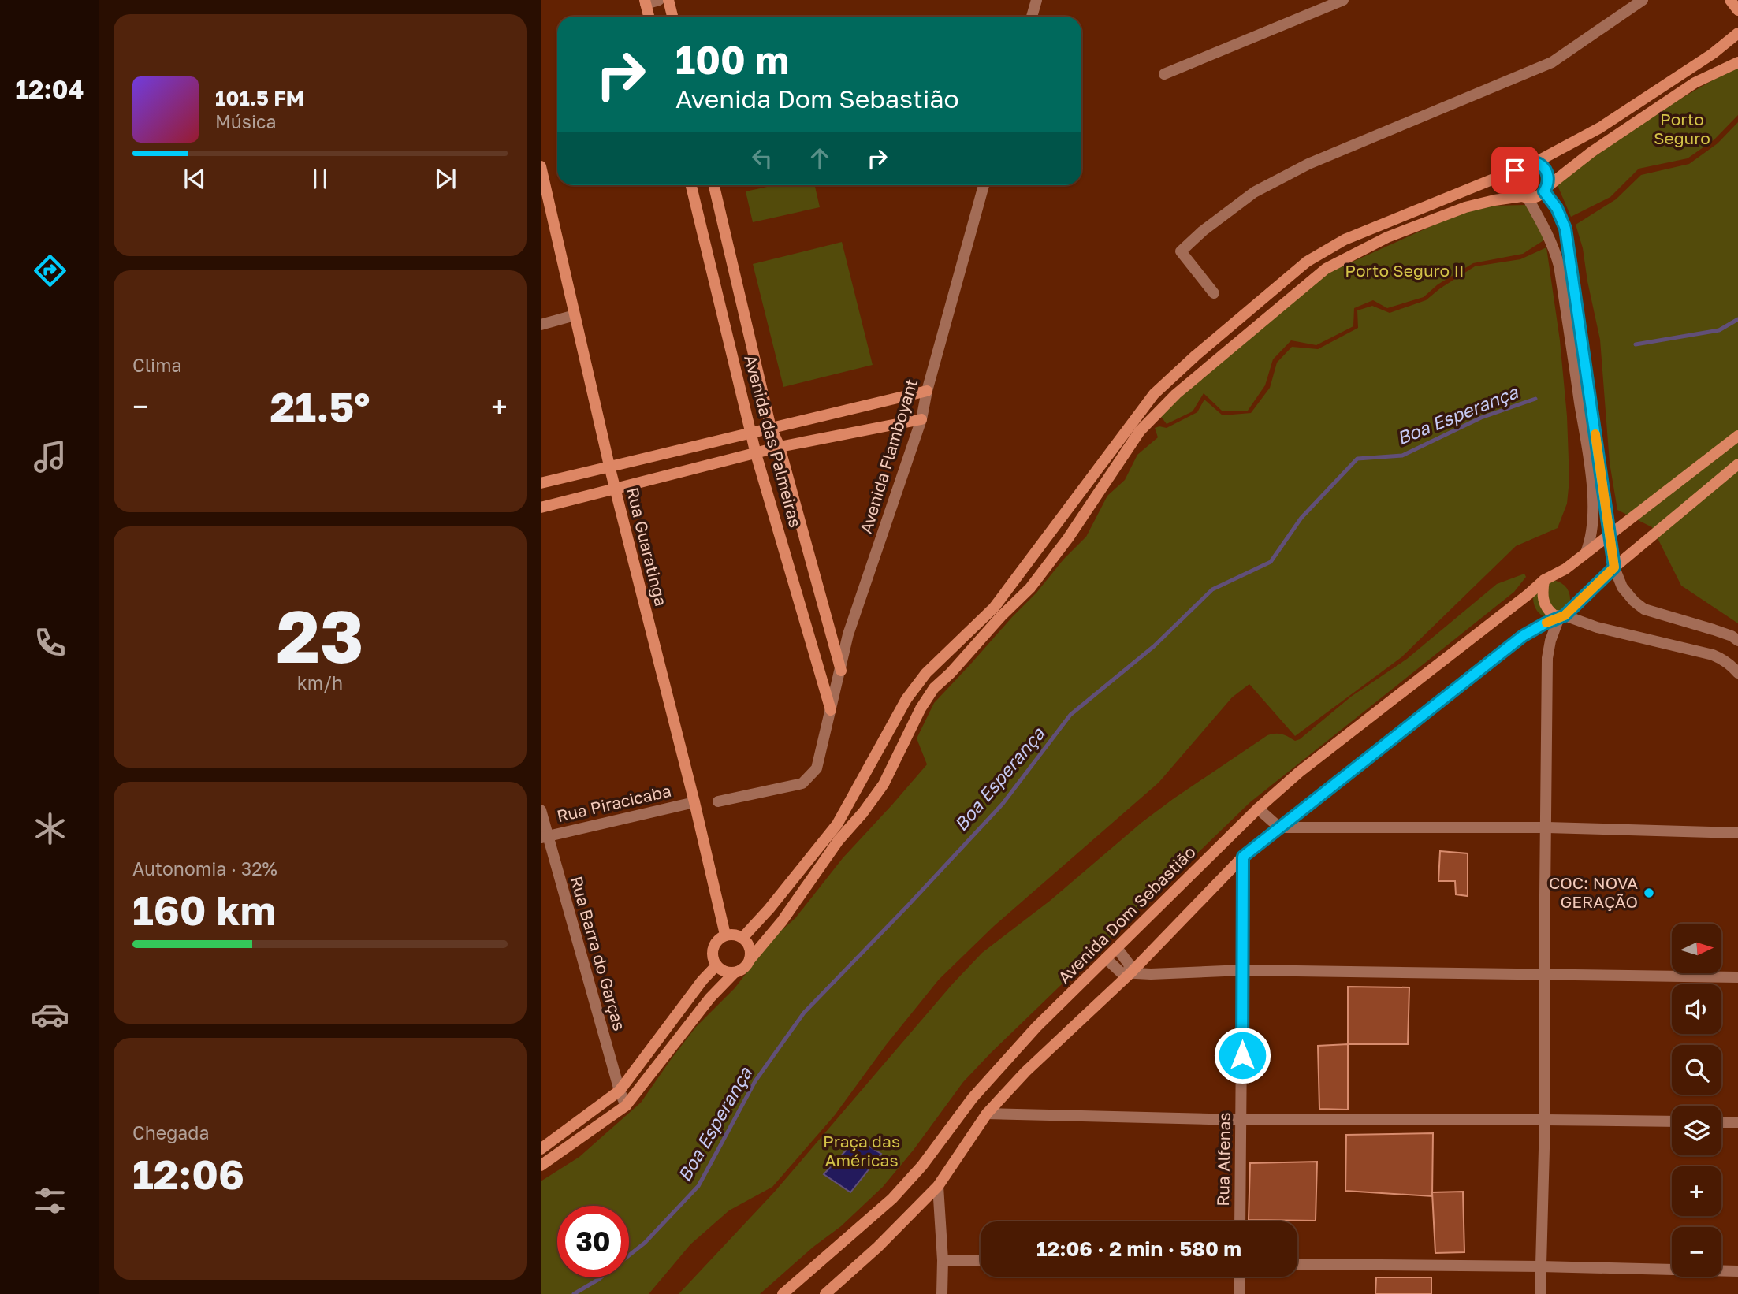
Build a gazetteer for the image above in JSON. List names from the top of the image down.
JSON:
{
  "streets": {
    "street": [
      "Avenida das Palmeiras",
      "Avenida Flamboyant",
      "Rua Guaratinga",
      "Rua Piracicaba",
      "Avenida Dom Sebastião",
      "Rua Barra do Garças",
      "Rua Alfenas"
    ]
  },
  "crossings": [
    ["Avenida das Palmeiras", "Avenida Flamboyant"],
    ["Rua Guaratinga", "Rua Piracicaba"],
    ["Rua Piracicaba", "Rua Barra do Garças"]
  ],
  "water": ["Boa Esperança"],
  "parks": ["Porto Seguro", "Porto Seguro II", "Praça das Américas"],
  "places": ["COC: NOVA GERAÇÃO"],
  "north": "right",
  "page": {
    "tabs": "12:04",
    "turn": ["100 m", "Avenida Dom Sebastião"],
    "song": ["101.5 FM", "Música"],
    "tile": [
      "Clima",
      ["23", "km/h"],
      ["Autonomia · 32%", "160 km"],
      ["Chegada", "12:06"]
    ],
    "heat": ["−", "21.5°", "+"],
    "map_buttons": ["+", "−"],
    "limit": "30",
    "trip": "12:06 · 2 min · 580 m"
  }
}
